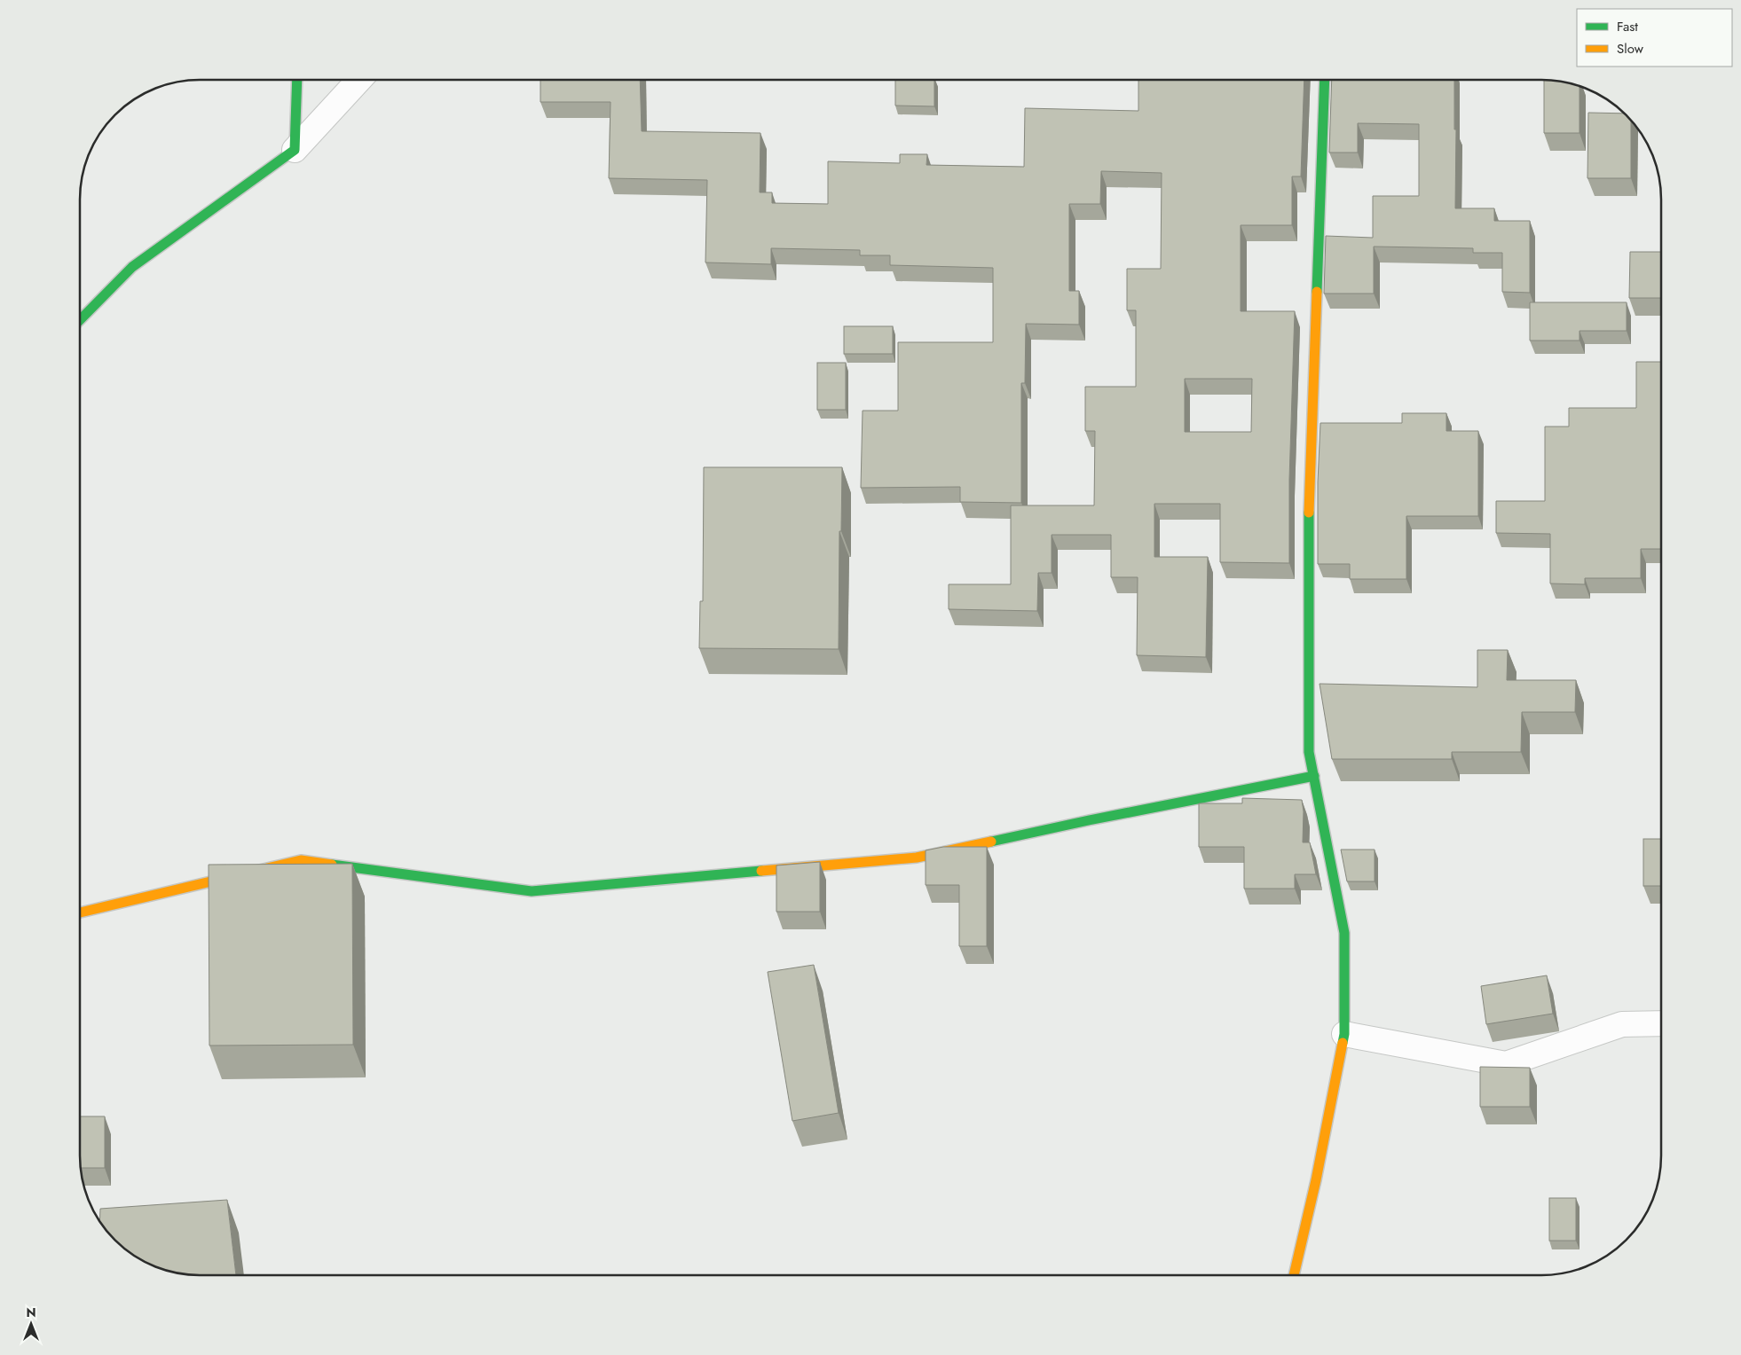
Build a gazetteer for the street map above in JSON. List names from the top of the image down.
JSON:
{
  "legend": ["Fast", "Slow"],
  "north": "top"
}
